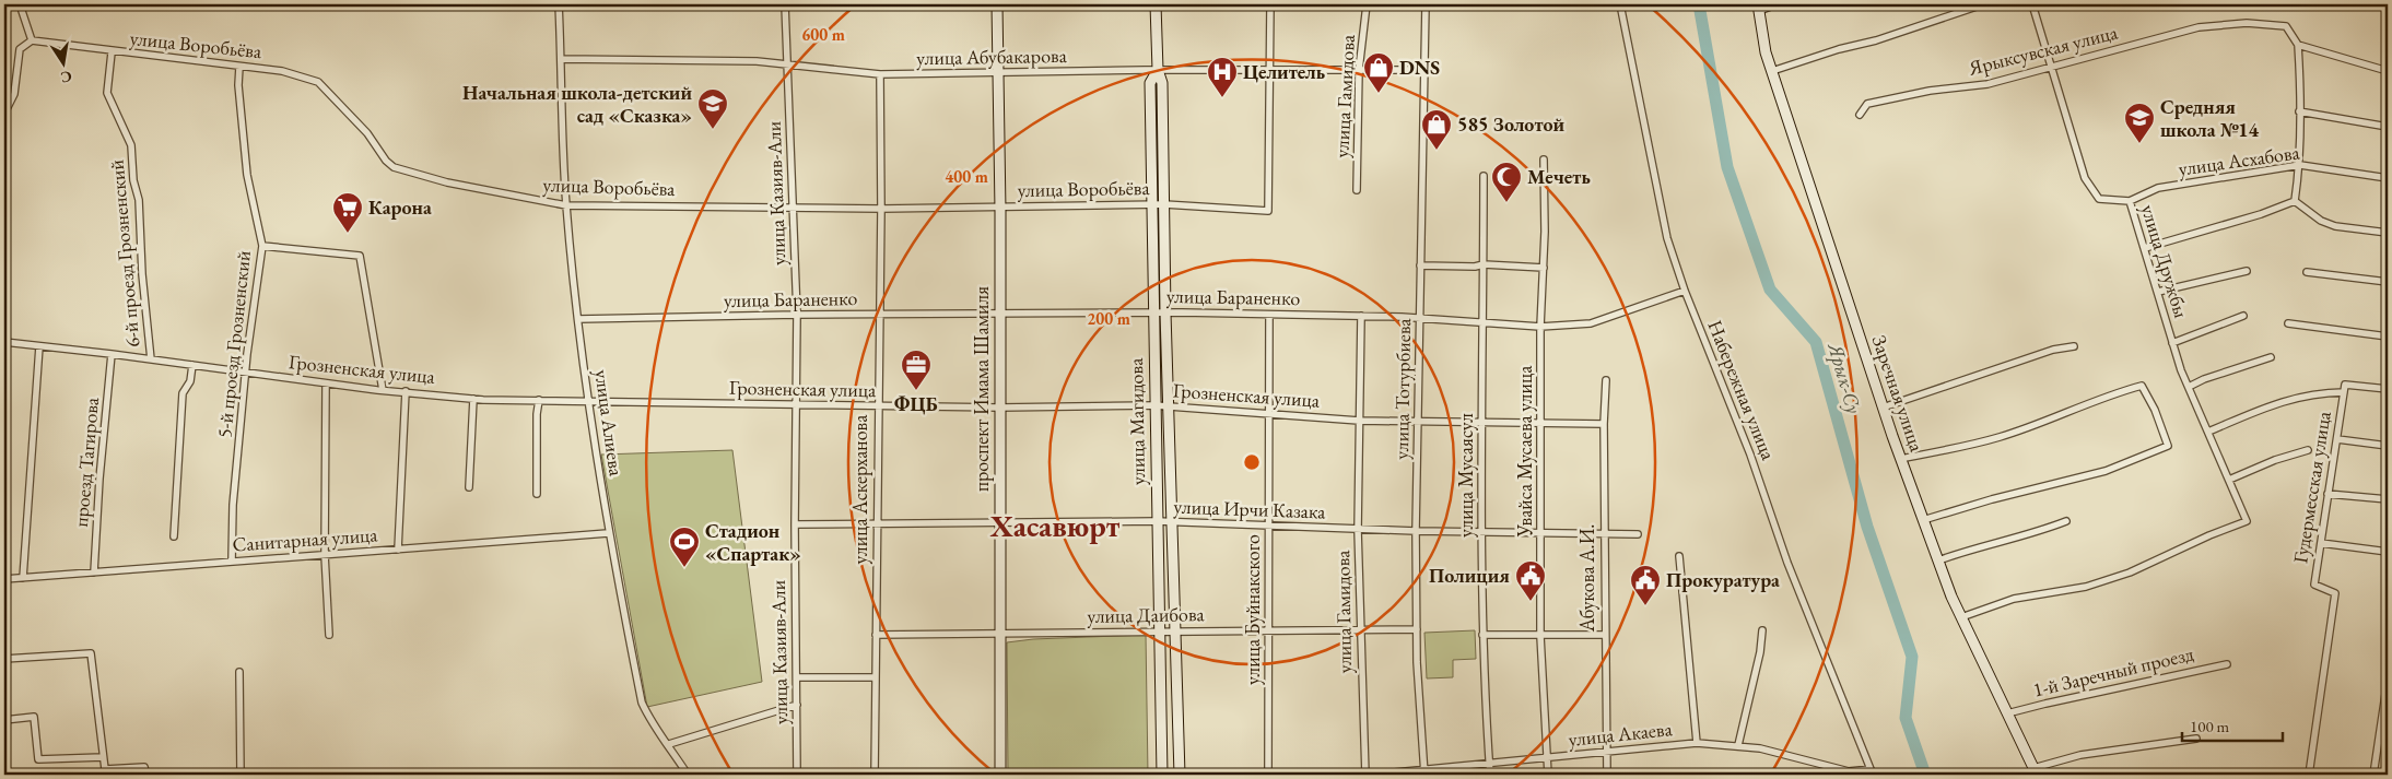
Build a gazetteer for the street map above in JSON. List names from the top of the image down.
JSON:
{
  "streets": {
    "main road": ["проспект Имама Шамиля", "Заречная улица", "улица Магидова"],
    "street": [
      "улица Воробьёва",
      "Ярыксувская улица",
      "улица Абубакарова",
      "улица Гамидова",
      "улица Асхабова",
      "улица Казияв-Али",
      "6-й проезд Грозненский",
      "улица Дружбы",
      "улица Бараненко",
      "5-й проезд Грозненский",
      "Грозненская улица",
      "улица Тотурбиева",
      "Набережная улица",
      "улица Алиева",
      "Увайса Мусаева улица",
      "проезд Тагирова",
      "улица Мусаясул",
      "Гудермесская улица",
      "улица Аскерханова",
      "улица Ирчи Казака",
      "Санитарная улица",
      "Абукова А.И.",
      "улица Буйнакского",
      "улица Даибова",
      "1-й Заречный проезд",
      "улица Акаева"
    ]
  },
  "crossings": [
    ["улица Воробьёва", "улица Абубакарова"],
    ["улица Воробьёва", "улица Казияв-Али"],
    ["улица Воробьёва", "6-й проезд Грозненский"],
    ["улица Воробьёва", "5-й проезд Грозненский"],
    ["улица Воробьёва", "проспект Имама Шамиля"],
    ["улица Воробьёва", "улица Магидова"],
    ["улица Воробьёва", "улица Алиева"],
    ["улица Воробьёва", "улица Аскерханова"],
    ["Ярыксувская улица", "улица Дружбы"],
    ["улица Абубакарова", "улица Гамидова"],
    ["улица Абубакарова", "улица Казияв-Али"],
    ["улица Абубакарова", "проспект Имама Шамиля"],
    ["улица Абубакарова", "улица Тотурбиева"],
    ["улица Абубакарова", "улица Магидова"],
    ["улица Абубакарова", "улица Алиева"],
    ["улица Абубакарова", "улица Аскерханова"],
    ["улица Гамидова", "улица Бараненко"],
    ["улица Гамидова", "Грозненская улица"],
    ["улица Гамидова", "улица Ирчи Казака"],
    ["улица Гамидова", "улица Даибова"],
    ["улица Асхабова", "улица Дружбы"],
    ["улица Казияв-Али", "улица Бараненко"],
    ["улица Казияв-Али", "Грозненская улица"],
    ["улица Казияв-Али", "улица Ирчи Казака"],
    ["6-й проезд Грозненский", "Грозненская улица"],
    ["улица Дружбы", "Заречная улица"],
    ["улица Бараненко", "проспект Имама Шамиля"],
    ["улица Бараненко", "улица Тотурбиева"],
    ["улица Бараненко", "Набережная улица"],
    ["улица Бараненко", "улица Магидова"],
    ["улица Бараненко", "улица Алиева"],
    ["улица Бараненко", "Увайса Мусаева улица"],
    ["улица Бараненко", "улица Мусаясул"],
    ["улица Бараненко", "улица Аскерханова"],
    ["улица Бараненко", "улица Буйнакского"],
    ["5-й проезд Грозненский", "Грозненская улица"],
    ["5-й проезд Грозненский", "Санитарная улица"],
    ["Грозненская улица", "проспект Имама Шамиля"],
    ["Грозненская улица", "улица Тотурбиева"],
    ["Грозненская улица", "улица Магидова"],
    ["Грозненская улица", "улица Алиева"],
    ["Грозненская улица", "Увайса Мусаева улица"],
    ["Грозненская улица", "проезд Тагирова"],
    ["Грозненская улица", "улица Мусаясул"],
    ["Грозненская улица", "улица Аскерханова"],
    ["Грозненская улица", "Абукова А.И."],
    ["Грозненская улица", "улица Буйнакского"],
    ["проспект Имама Шамиля", "улица Ирчи Казака"],
    ["проспект Имама Шамиля", "улица Даибова"],
    ["улица Тотурбиева", "улица Ирчи Казака"],
    ["улица Тотурбиева", "улица Даибова"],
    ["улица Тотурбиева", "улица Акаева"],
    ["Набережная улица", "улица Акаева"],
    ["Заречная улица", "1-й Заречный проезд"],
    ["улица Магидова", "улица Ирчи Казака"],
    ["улица Магидова", "улица Даибова"],
    ["улица Алиева", "Санитарная улица"],
    ["Увайса Мусаева улица", "улица Ирчи Казака"],
    ["Увайса Мусаева улица", "улица Акаева"],
    ["проезд Тагирова", "Санитарная улица"],
    ["улица Мусаясул", "улица Ирчи Казака"],
    ["улица Мусаясул", "улица Акаева"],
    ["улица Аскерханова", "улица Ирчи Казака"],
    ["улица Аскерханова", "улица Даибова"],
    ["улица Ирчи Казака", "Абукова А.И."],
    ["улица Ирчи Казака", "улица Буйнакского"],
    ["Абукова А.И.", "улица Акаева"],
    ["улица Буйнакского", "улица Даибова"]
  ],
  "districts": ["Хасавюрт"],
  "water": ["Ярык-Су"],
  "places": {
    "shop": ["DNS", "585 Золотой"],
    "hospital": ["Целитель"],
    "school or university": ["Начальная школа-детский сад «Сказка»", "Средняя школа №14"],
    "mosque": ["Мечеть"],
    "supermarket": ["Карона"],
    "office": ["ФЦБ"],
    "sports": ["Стадион «Спартак»"],
    "public building": ["Полиция", "Прокуратура"]
  },
  "scale_bar": "100 m",
  "north": "bottom",
  "rings": ["600 m", "400 m", "200 m"]
}
